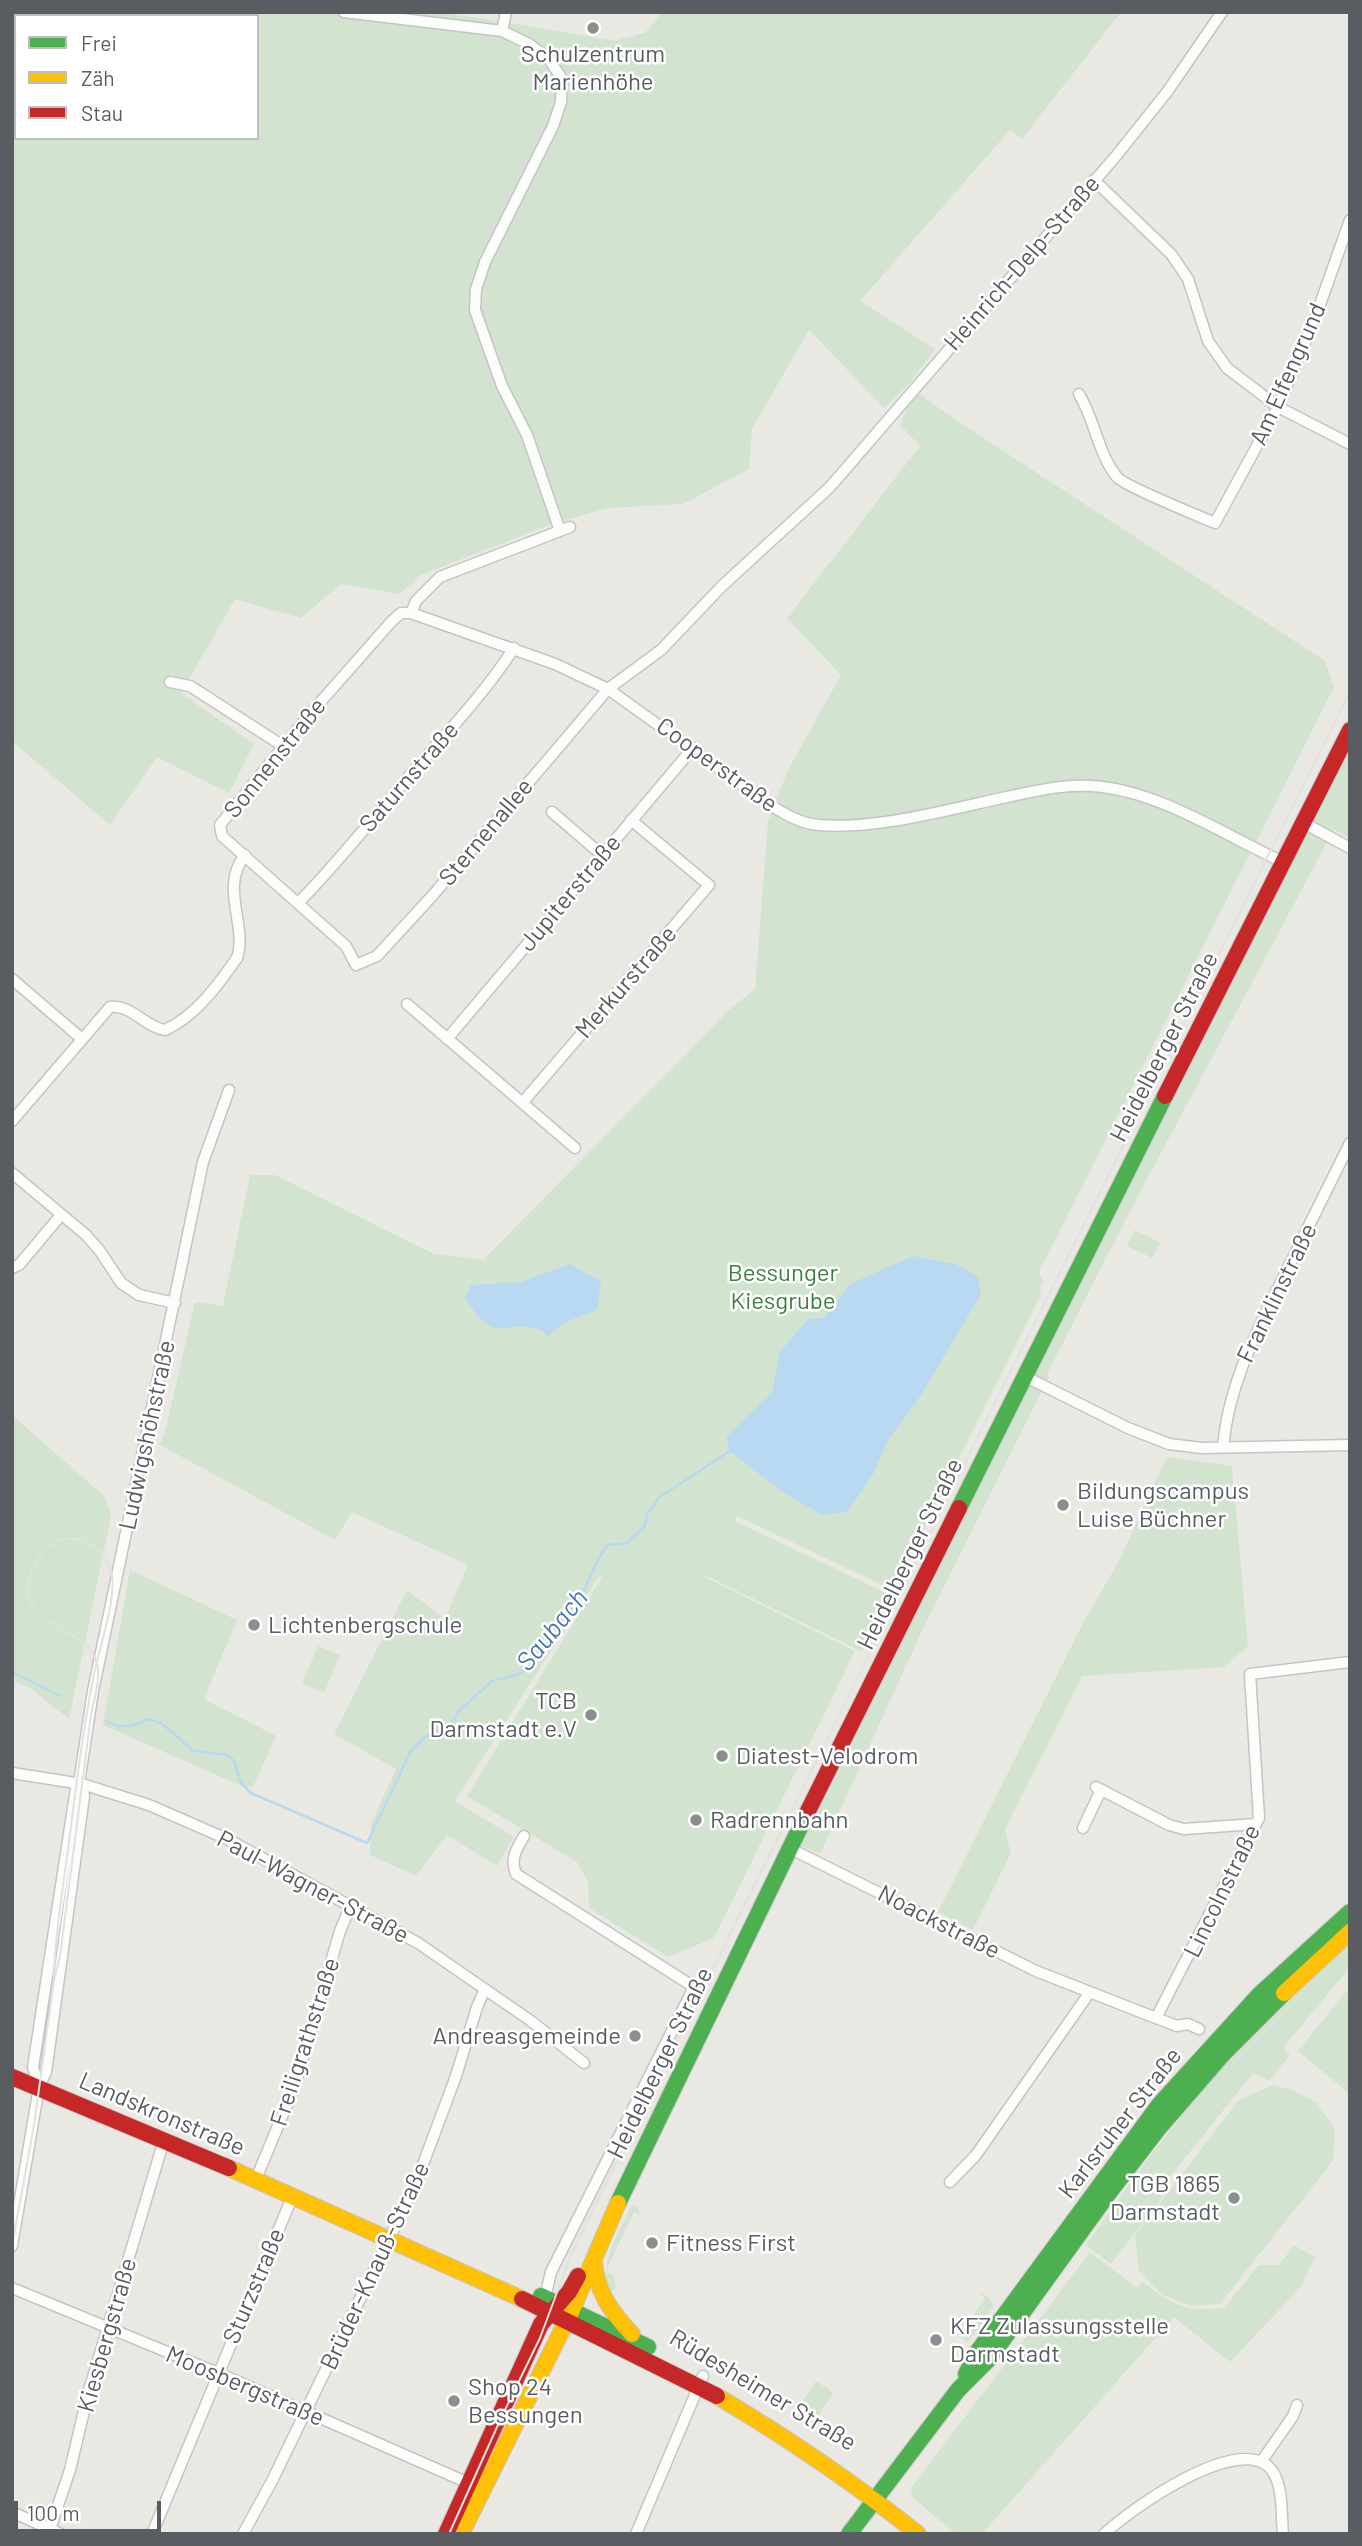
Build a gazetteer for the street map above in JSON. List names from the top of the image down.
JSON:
{
  "streets": {
    "main road": [
      "Heidelberger Straße",
      "Landskronstraße",
      "Karlsruher Straße",
      "Rüdesheimer Straße"
    ],
    "street": [
      "Heinrich-Delp-Straße",
      "Am Elfengrund",
      "Sonnenstraße",
      "Cooperstraße",
      "Saturnstraße",
      "Sternenallee",
      "Jupiterstraße",
      "Merkurstraße",
      "Franklinstraße",
      "Ludwigshöhstraße",
      "Paul-Wagner-Straße",
      "Lincolnstraße",
      "Noackstraße",
      "Freiligrathstraße",
      "Brüder-Knauß-Straße",
      "Sturzstraße",
      "Kiesbergstraße",
      "Moosbergstraße"
    ]
  },
  "crossings": [
    ["Heinrich-Delp-Straße", "Cooperstraße"],
    ["Heinrich-Delp-Straße", "Sternenallee"],
    ["Sonnenstraße", "Cooperstraße"],
    ["Sonnenstraße", "Saturnstraße"],
    ["Sonnenstraße", "Sternenallee"],
    ["Cooperstraße", "Saturnstraße"],
    ["Cooperstraße", "Sternenallee"],
    ["Cooperstraße", "Jupiterstraße"],
    ["Cooperstraße", "Heidelberger Straße"],
    ["Jupiterstraße", "Merkurstraße"],
    ["Heidelberger Straße", "Noackstraße"],
    ["Heidelberger Straße", "Landskronstraße"],
    ["Heidelberger Straße", "Moosbergstraße"],
    ["Heidelberger Straße", "Rüdesheimer Straße"],
    ["Ludwigshöhstraße", "Paul-Wagner-Straße"],
    ["Ludwigshöhstraße", "Landskronstraße"],
    ["Paul-Wagner-Straße", "Freiligrathstraße"],
    ["Paul-Wagner-Straße", "Brüder-Knauß-Straße"],
    ["Lincolnstraße", "Noackstraße"],
    ["Freiligrathstraße", "Landskronstraße"],
    ["Landskronstraße", "Brüder-Knauß-Straße"],
    ["Landskronstraße", "Sturzstraße"],
    ["Landskronstraße", "Kiesbergstraße"],
    ["Landskronstraße", "Rüdesheimer Straße"],
    ["Karlsruher Straße", "Rüdesheimer Straße"],
    ["Brüder-Knauß-Straße", "Moosbergstraße"],
    ["Sturzstraße", "Moosbergstraße"],
    ["Kiesbergstraße", "Moosbergstraße"]
  ],
  "water": ["Saubach"],
  "parks": ["Bessunger Kiesgrube"],
  "places": [
    "Schulzentrum Marienhöhe",
    "Bildungscampus Luise Büchner",
    "Lichtenbergschule",
    "TCB Darmstadt e.V",
    "Diatest-Velodrom",
    "Radrennbahn",
    "Andreasgemeinde",
    "TGB 1865 Darmstadt",
    "Fitness First",
    "KFZ Zulassungsstelle Darmstadt",
    "Shop 24 Bessungen"
  ],
  "legend": ["Frei", "Zäh", "Stau"],
  "scale_bar": "100 m"
}
